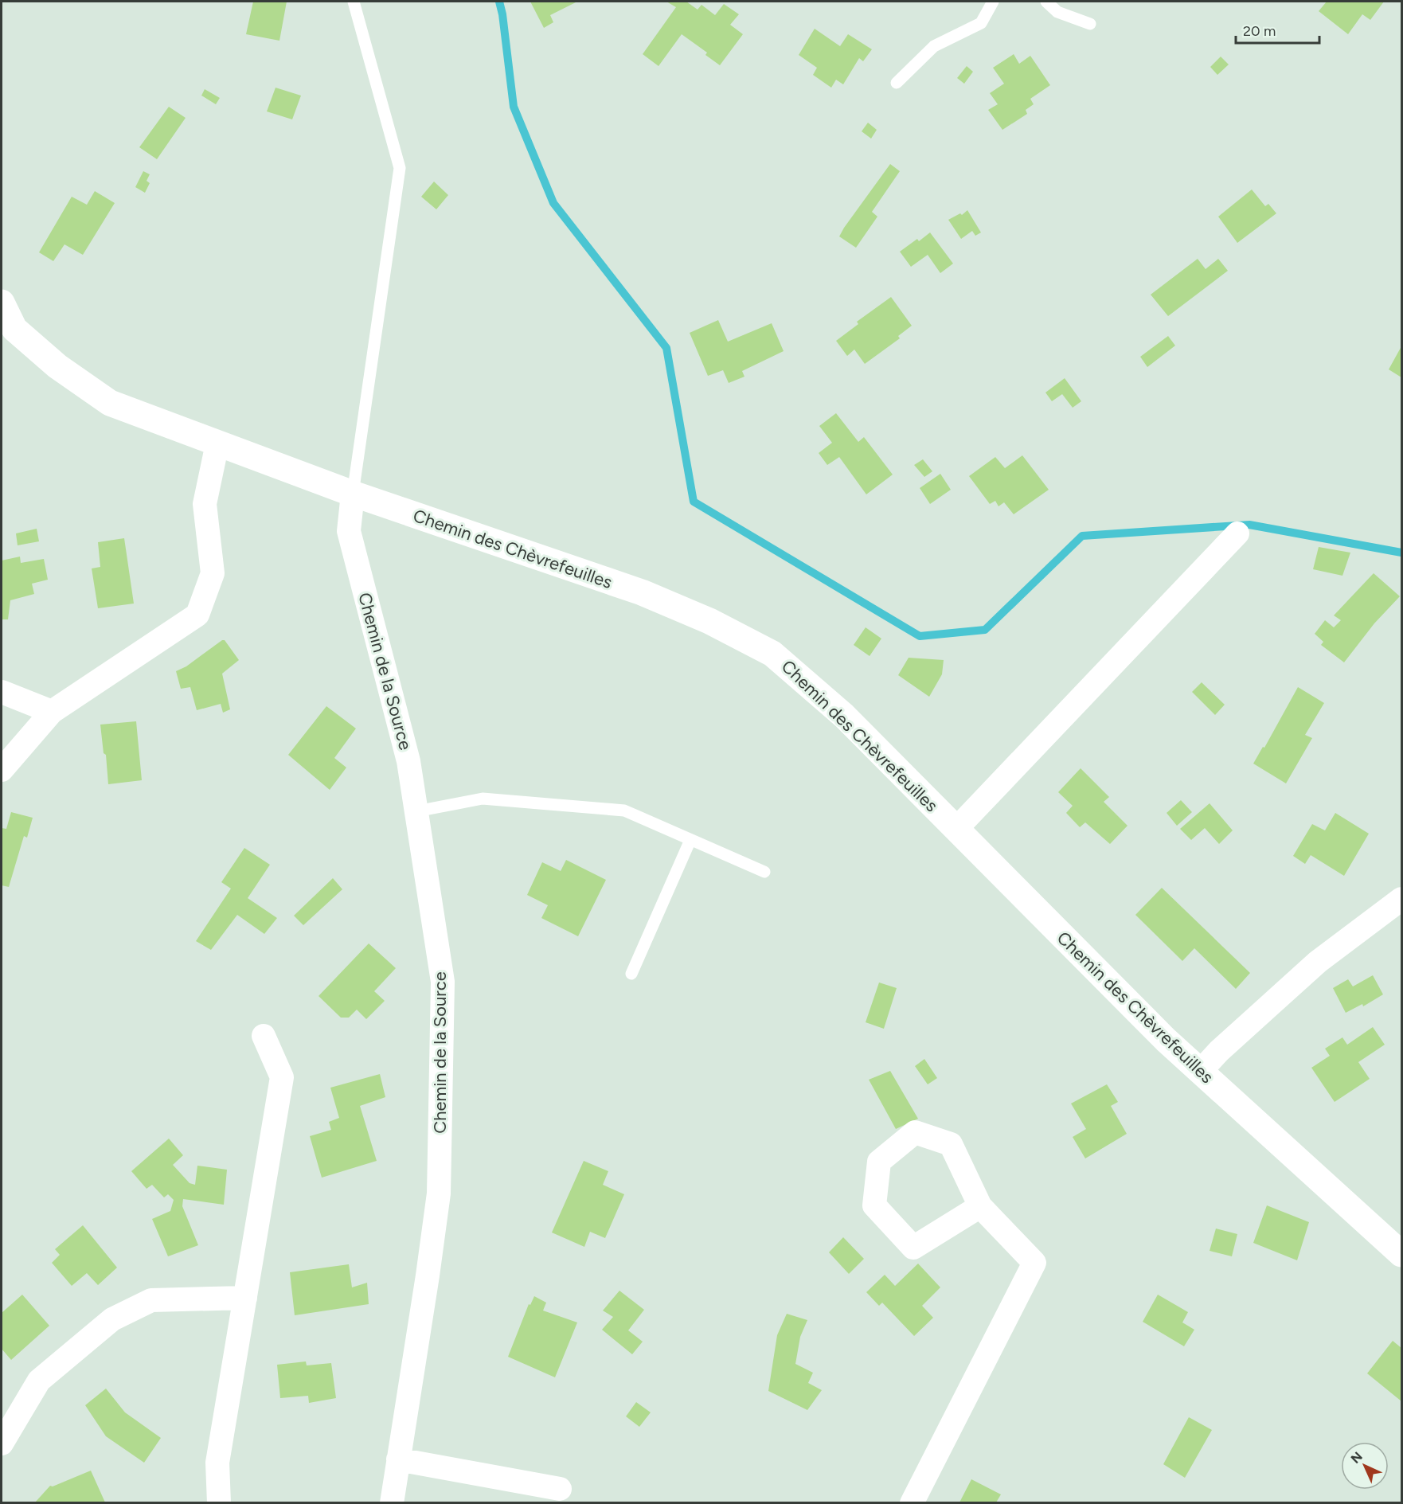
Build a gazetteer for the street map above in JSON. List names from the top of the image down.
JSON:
{
  "streets": {
    "street": ["Chemin des Chèvrefeuilles", "Chemin de la Source"]
  },
  "crossings": [
    ["Chemin des Chèvrefeuilles", "Chemin de la Source"]
  ],
  "scale_bar": "20 m",
  "north": "top left"
}
